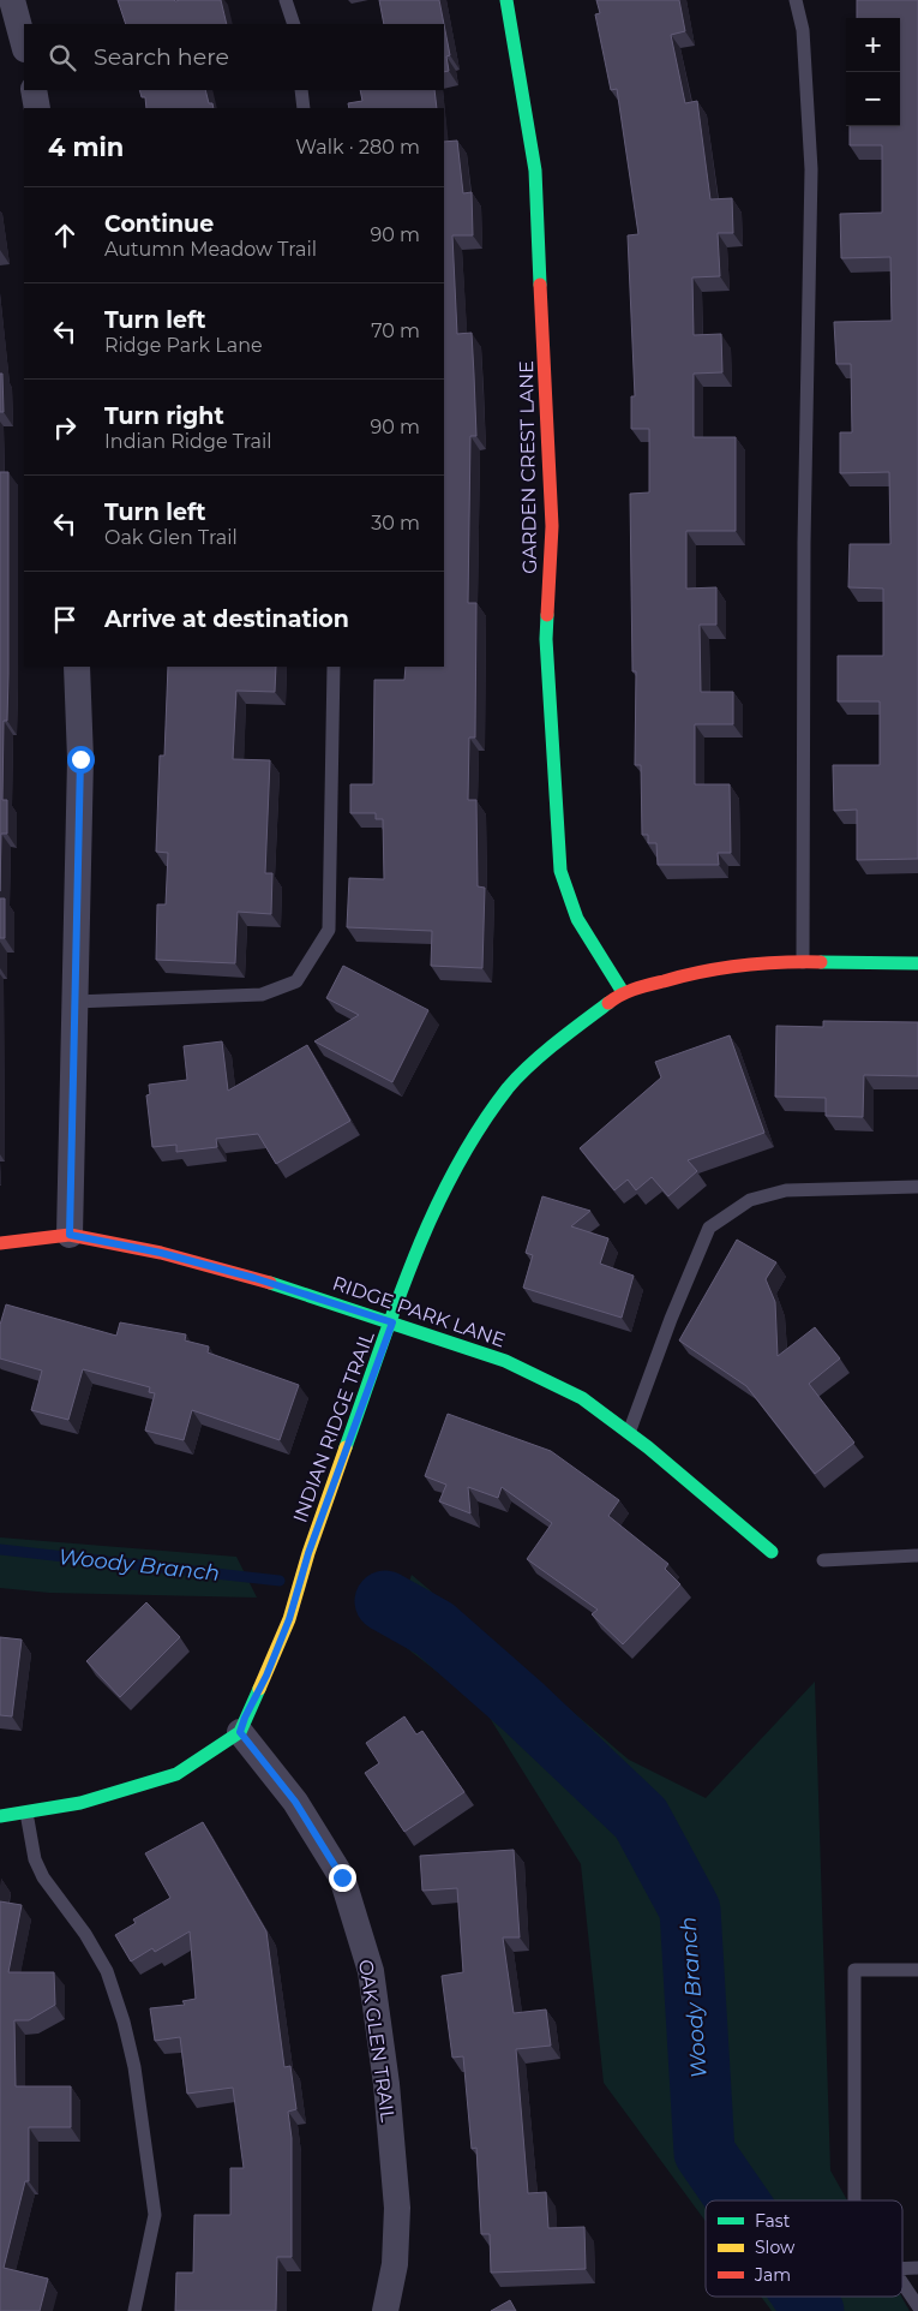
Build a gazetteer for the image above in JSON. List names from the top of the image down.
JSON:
{
  "streets": {
    "street": [
      "GARDEN CREST LANE",
      "RIDGE PARK LANE",
      "INDIAN RIDGE TRAIL",
      "OAK GLEN TRAIL"
    ]
  },
  "crossings": [
    ["GARDEN CREST LANE", "INDIAN RIDGE TRAIL"],
    ["RIDGE PARK LANE", "INDIAN RIDGE TRAIL"],
    ["INDIAN RIDGE TRAIL", "OAK GLEN TRAIL"]
  ],
  "water": ["Woody Branch"],
  "legend": ["Fast", "Slow", "Jam"],
  "page": {
    "map_buttons": ["+", "−"],
    "search": "Search here",
    "heading": ["4 min", "Walk · 280 m"],
    "list": [
      ["Continue", "Autumn Meadow Trail", "90 m"],
      ["Turn left", "Ridge Park Lane", "70 m"],
      ["Turn right", "Indian Ridge Trail", "90 m"],
      ["Turn left", "Oak Glen Trail", "30 m"],
      "Arrive at destination"
    ]
  }
}
